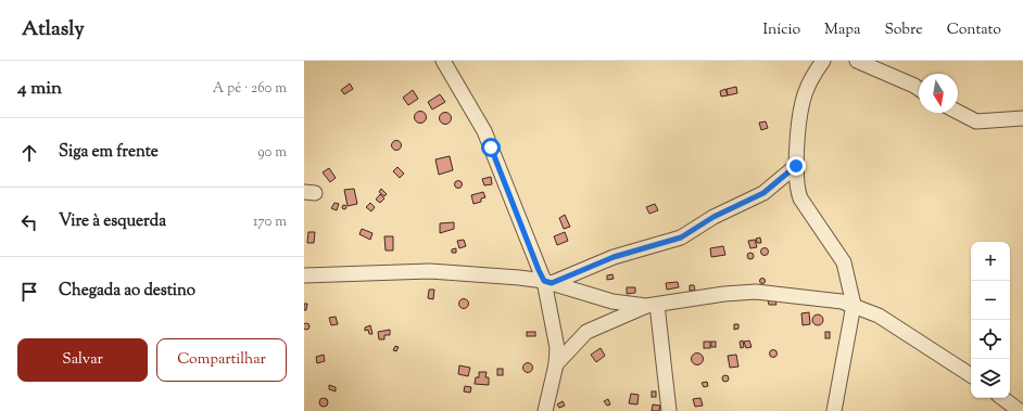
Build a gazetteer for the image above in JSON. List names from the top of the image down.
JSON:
{
  "north": "bottom",
  "page": {
    "header": "Atlasly",
    "nav": [
      "Início",
      "Mapa",
      "Sobre",
      "Contato"
    ],
    "heading": ["4 min", "A pé · 260 m"],
    "list": [
      ["Siga em frente", "90 m"],
      ["Vire à esquerda", "170 m"],
      "Chegada ao destino"
    ],
    "map_buttons": ["+", "−"],
    "buttons": ["Salvar", "Compartilhar"]
  }
}
